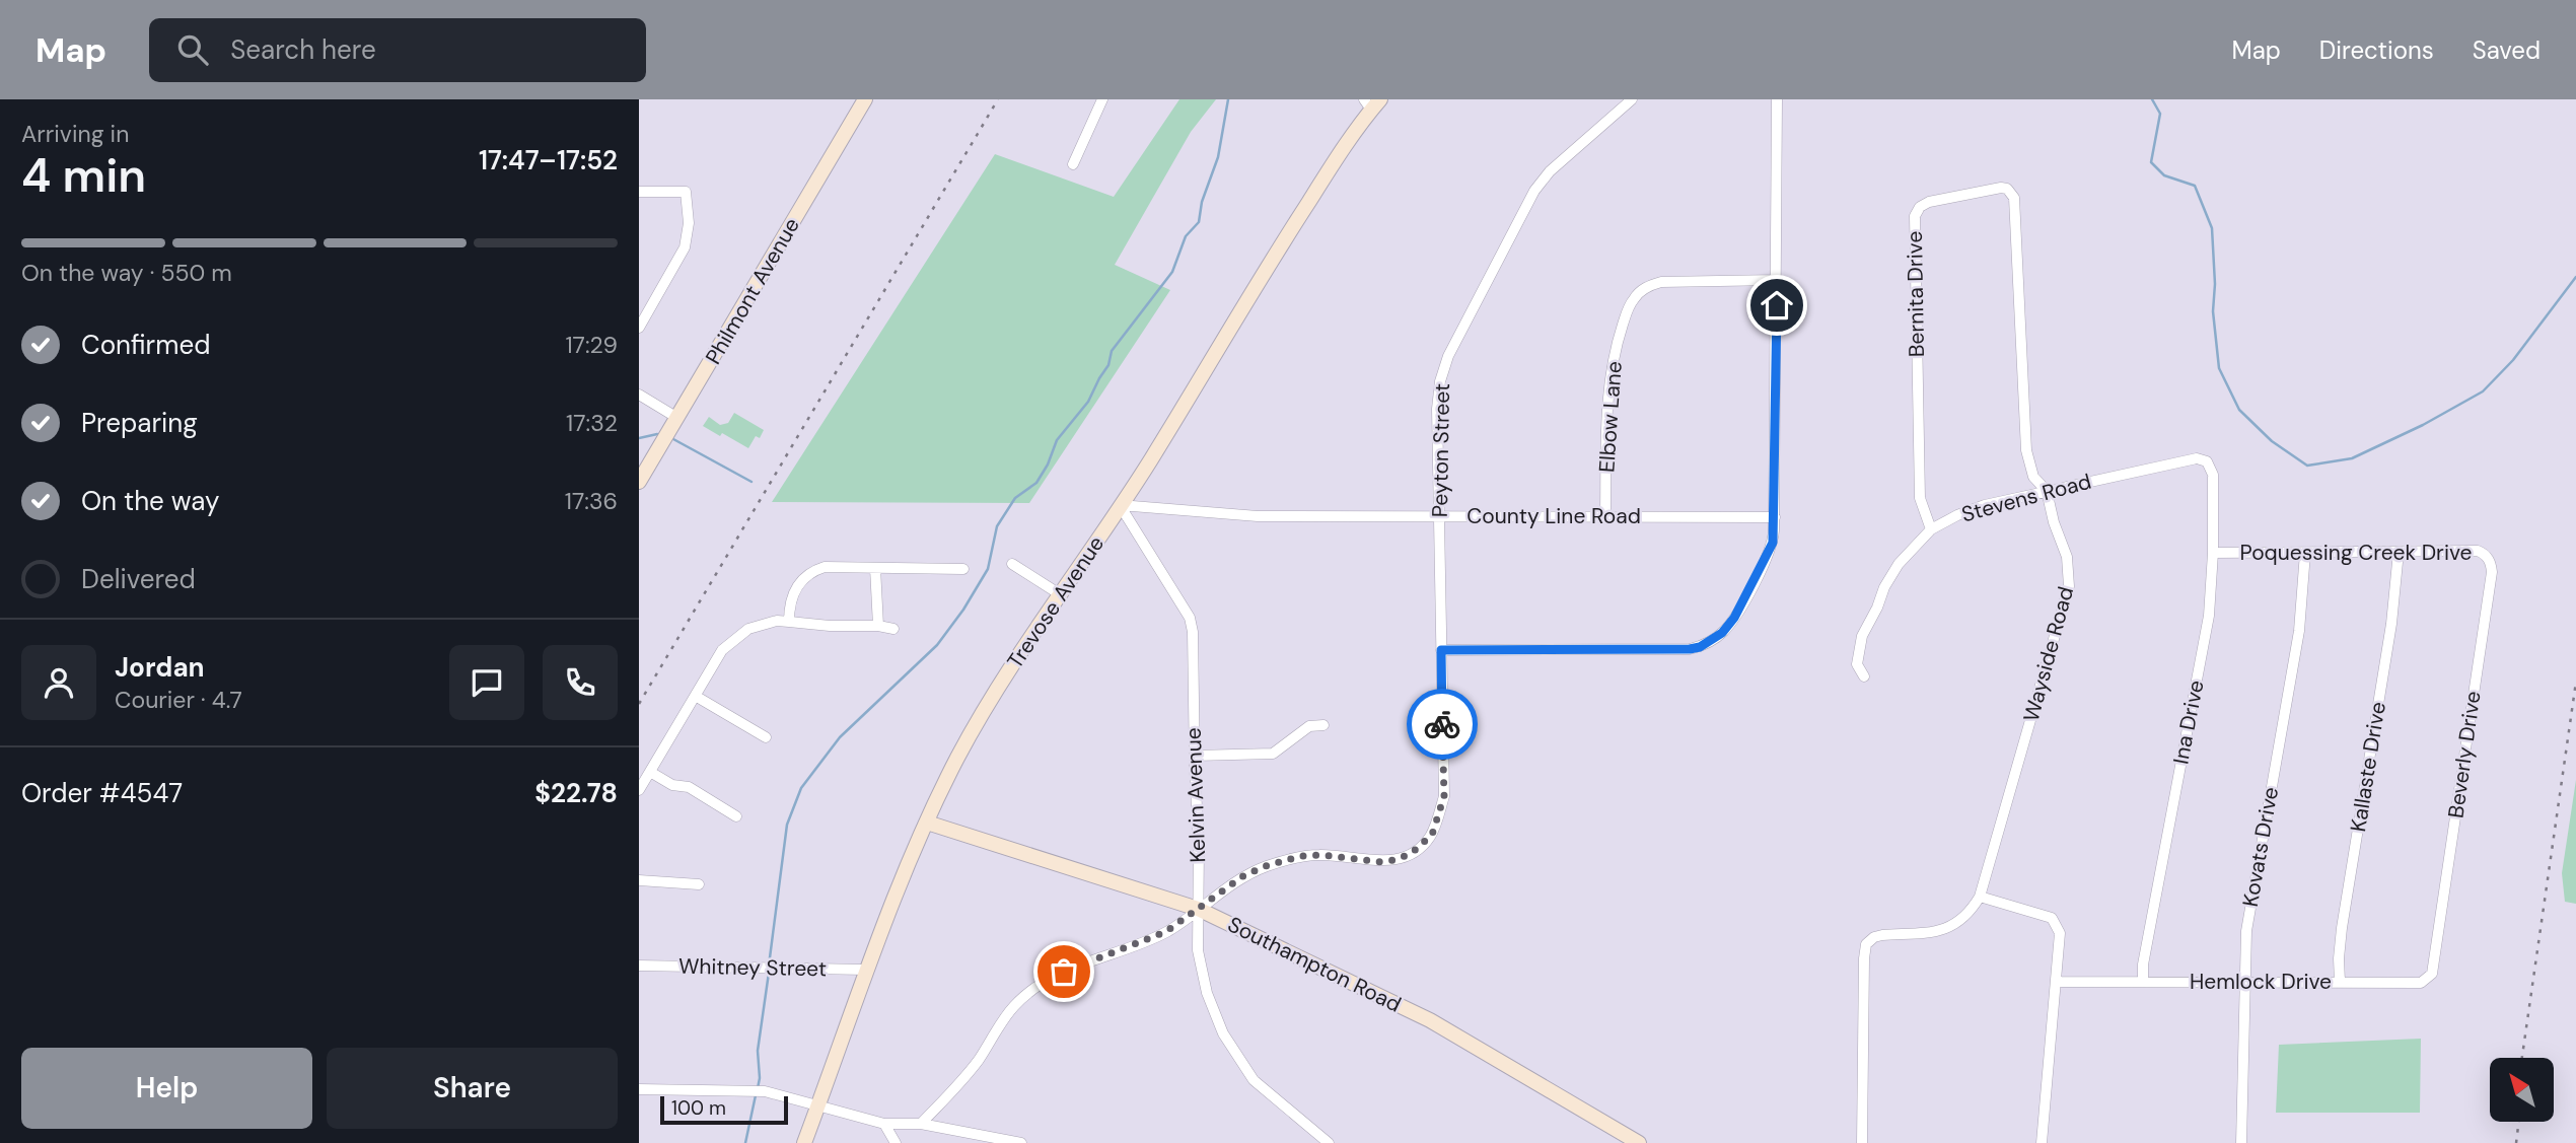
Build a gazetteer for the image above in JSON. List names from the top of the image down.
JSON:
{
  "streets": {
    "street": [
      "Philmont Avenue",
      "Bernita Drive",
      "Elbow Lane",
      "Peyton Street",
      "Stevens Road",
      "County Line Road",
      "Poquessing Creek Drive",
      "Trevose Avenue",
      "Wayside Road",
      "Ina Drive",
      "Beverly Drive",
      "Kallaste Drive",
      "Kelvin Avenue",
      "Kovats Drive",
      "Southampton Road",
      "Whitney Street",
      "Hemlock Drive"
    ]
  },
  "crossings": [
    ["Bernita Drive", "Stevens Road"],
    ["Bernita Drive", "Wayside Road"],
    ["Elbow Lane", "County Line Road"],
    ["Peyton Street", "County Line Road"],
    ["Peyton Street", "Kelvin Avenue"],
    ["Peyton Street", "Southampton Road"],
    ["Stevens Road", "Wayside Road"],
    ["Stevens Road", "Ina Drive"],
    ["County Line Road", "Trevose Avenue"],
    ["County Line Road", "Kelvin Avenue"],
    ["Poquessing Creek Drive", "Ina Drive"],
    ["Poquessing Creek Drive", "Beverly Drive"],
    ["Poquessing Creek Drive", "Kallaste Drive"],
    ["Poquessing Creek Drive", "Kovats Drive"],
    ["Trevose Avenue", "Kelvin Avenue"],
    ["Trevose Avenue", "Southampton Road"],
    ["Trevose Avenue", "Whitney Street"],
    ["Ina Drive", "Hemlock Drive"],
    ["Beverly Drive", "Hemlock Drive"],
    ["Kallaste Drive", "Hemlock Drive"],
    ["Kelvin Avenue", "Southampton Road"],
    ["Kovats Drive", "Hemlock Drive"]
  ],
  "scale_bar": "100 m",
  "north": "top left",
  "page": {
    "header": "Map",
    "search": "Search here",
    "nav": ["Map", "Directions", "Saved"],
    "heading": ["4 min", "Arriving in", "17:47–17:52"],
    "panel": [
      "Jordan",
      "Courier · 4.7",
      "Order #4547",
      "$22.78"
    ],
    "bar": "On the way · 550 m",
    "list": [
      ["Confirmed", "17:29"],
      ["Preparing", "17:32"],
      ["On the way", "17:36"],
      "Delivered"
    ],
    "buttons": ["Help", "Share"],
    "scale": "100 m"
  }
}
